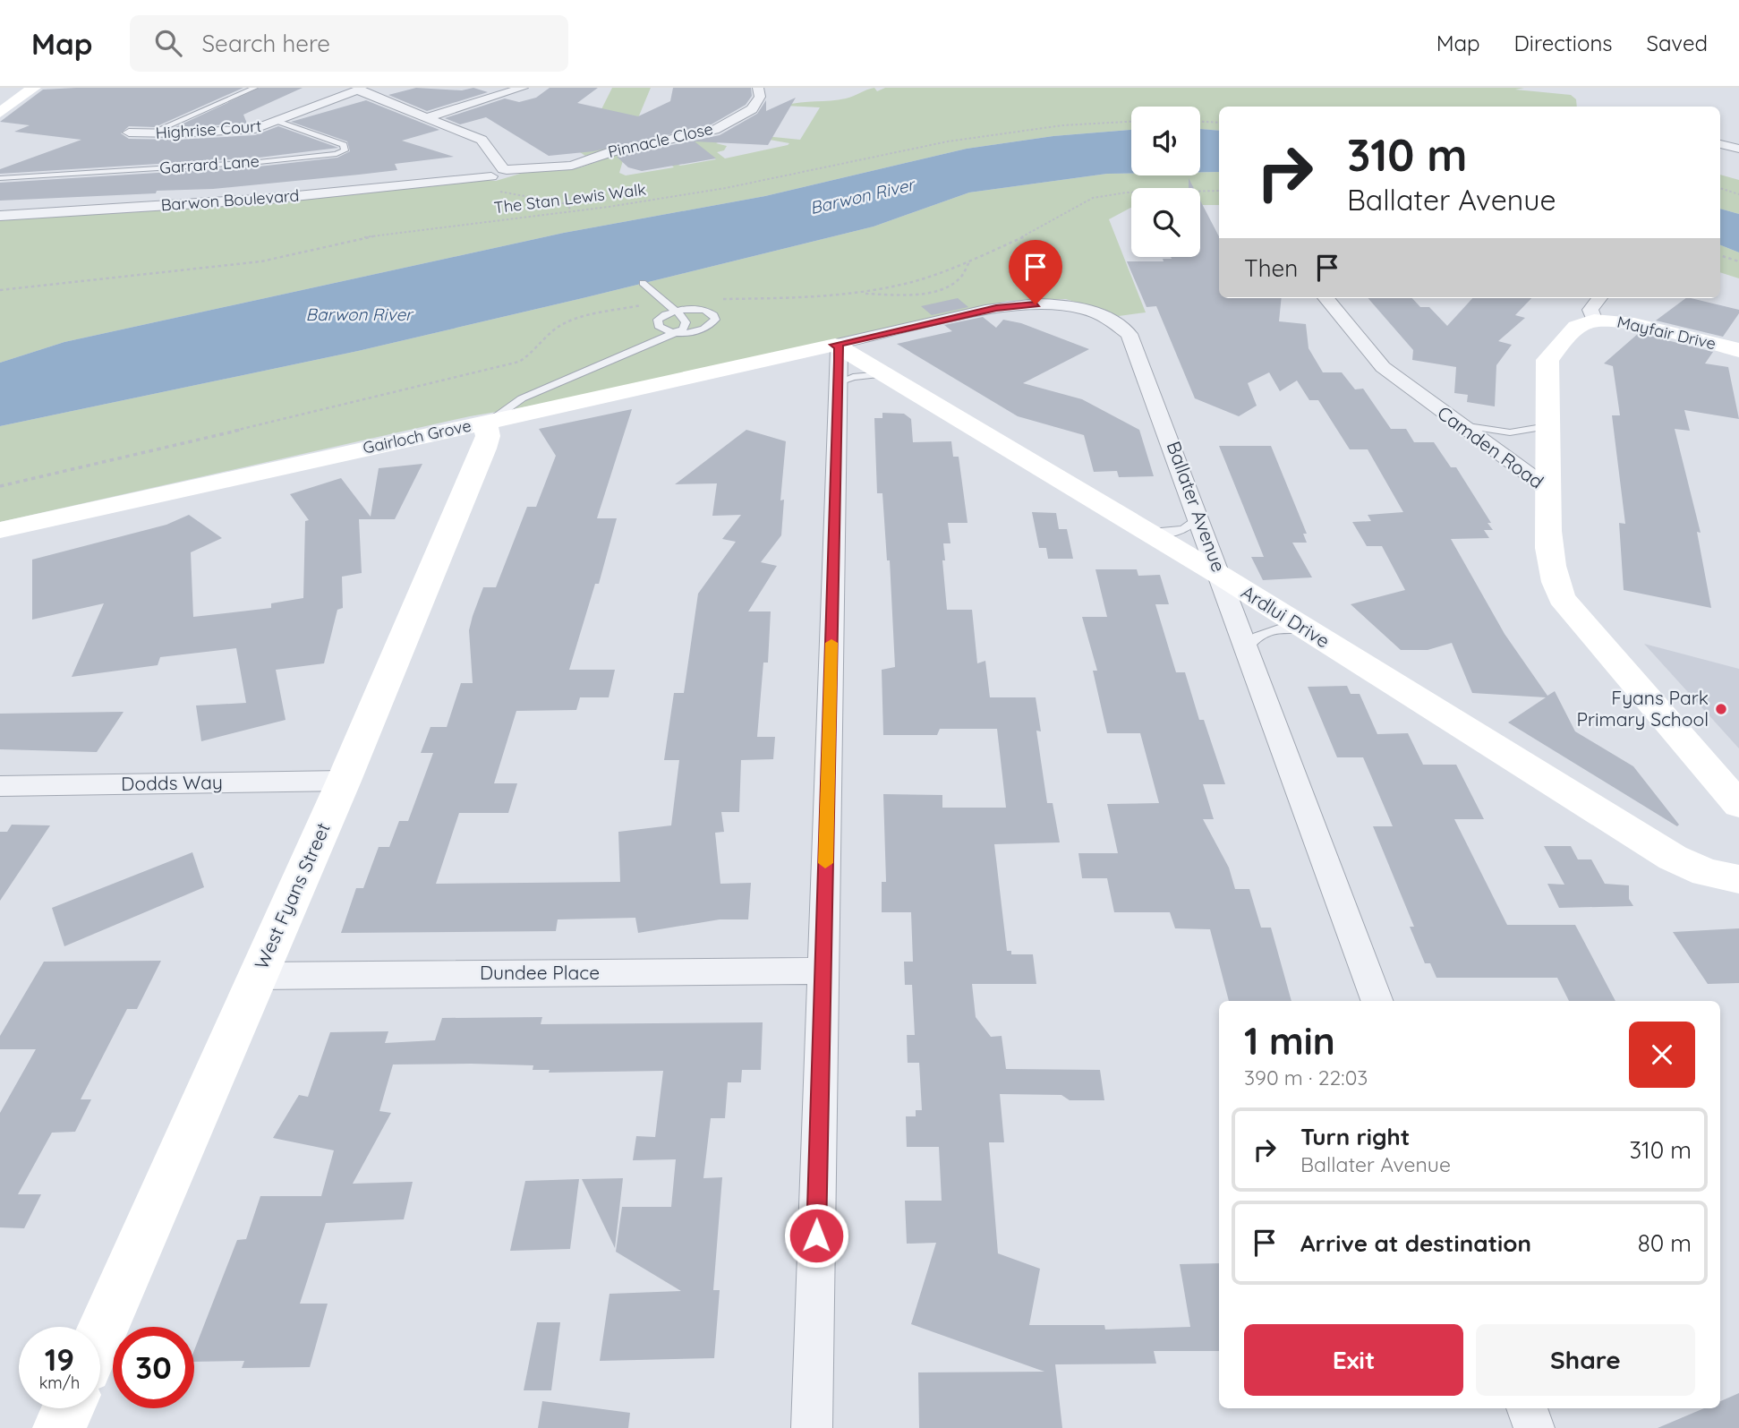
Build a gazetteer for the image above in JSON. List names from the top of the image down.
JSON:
{
  "streets": {
    "street": [
      "Highrise Court",
      "Pinnacle Close",
      "Barwon Boulevard",
      "Mayfair Drive",
      "Gairloch Grove",
      "Camden Road",
      "Ballater Avenue",
      "Ardlui Drive",
      "Dodds Way",
      "West Fyans Street",
      "Dundee Place"
    ],
    "lane": ["Garrard Lane"],
    "path": ["The Stan Lewis Walk"]
  },
  "crossings": [
    ["Highrise Court", "Garrard Lane"],
    ["Pinnacle Close", "Barwon Boulevard"],
    ["Gairloch Grove", "Ballater Avenue"],
    ["Gairloch Grove", "Ardlui Drive"],
    ["Gairloch Grove", "West Fyans Street"],
    ["Ballater Avenue", "Ardlui Drive"],
    ["Dodds Way", "West Fyans Street"],
    ["West Fyans Street", "Dundee Place"]
  ],
  "water": ["Barwon River"],
  "places": ["Fyans Park Primary School"],
  "page": {
    "header": "Map",
    "search": "Search here",
    "nav": ["Map", "Directions", "Saved"],
    "turn": ["310 m", "Ballater Avenue"],
    "then": "Then",
    "heading": ["1 min", "390 m · 22:03"],
    "list": [
      {
        "name": "Turn right",
        "note": "Ballater Avenue",
        "value": "310 m"
      },
      {
        "name": "Arrive at destination",
        "value": "80 m"
      }
    ],
    "buttons": ["Exit", "Share"],
    "speed": "19 km/h",
    "limit": "30"
  }
}
